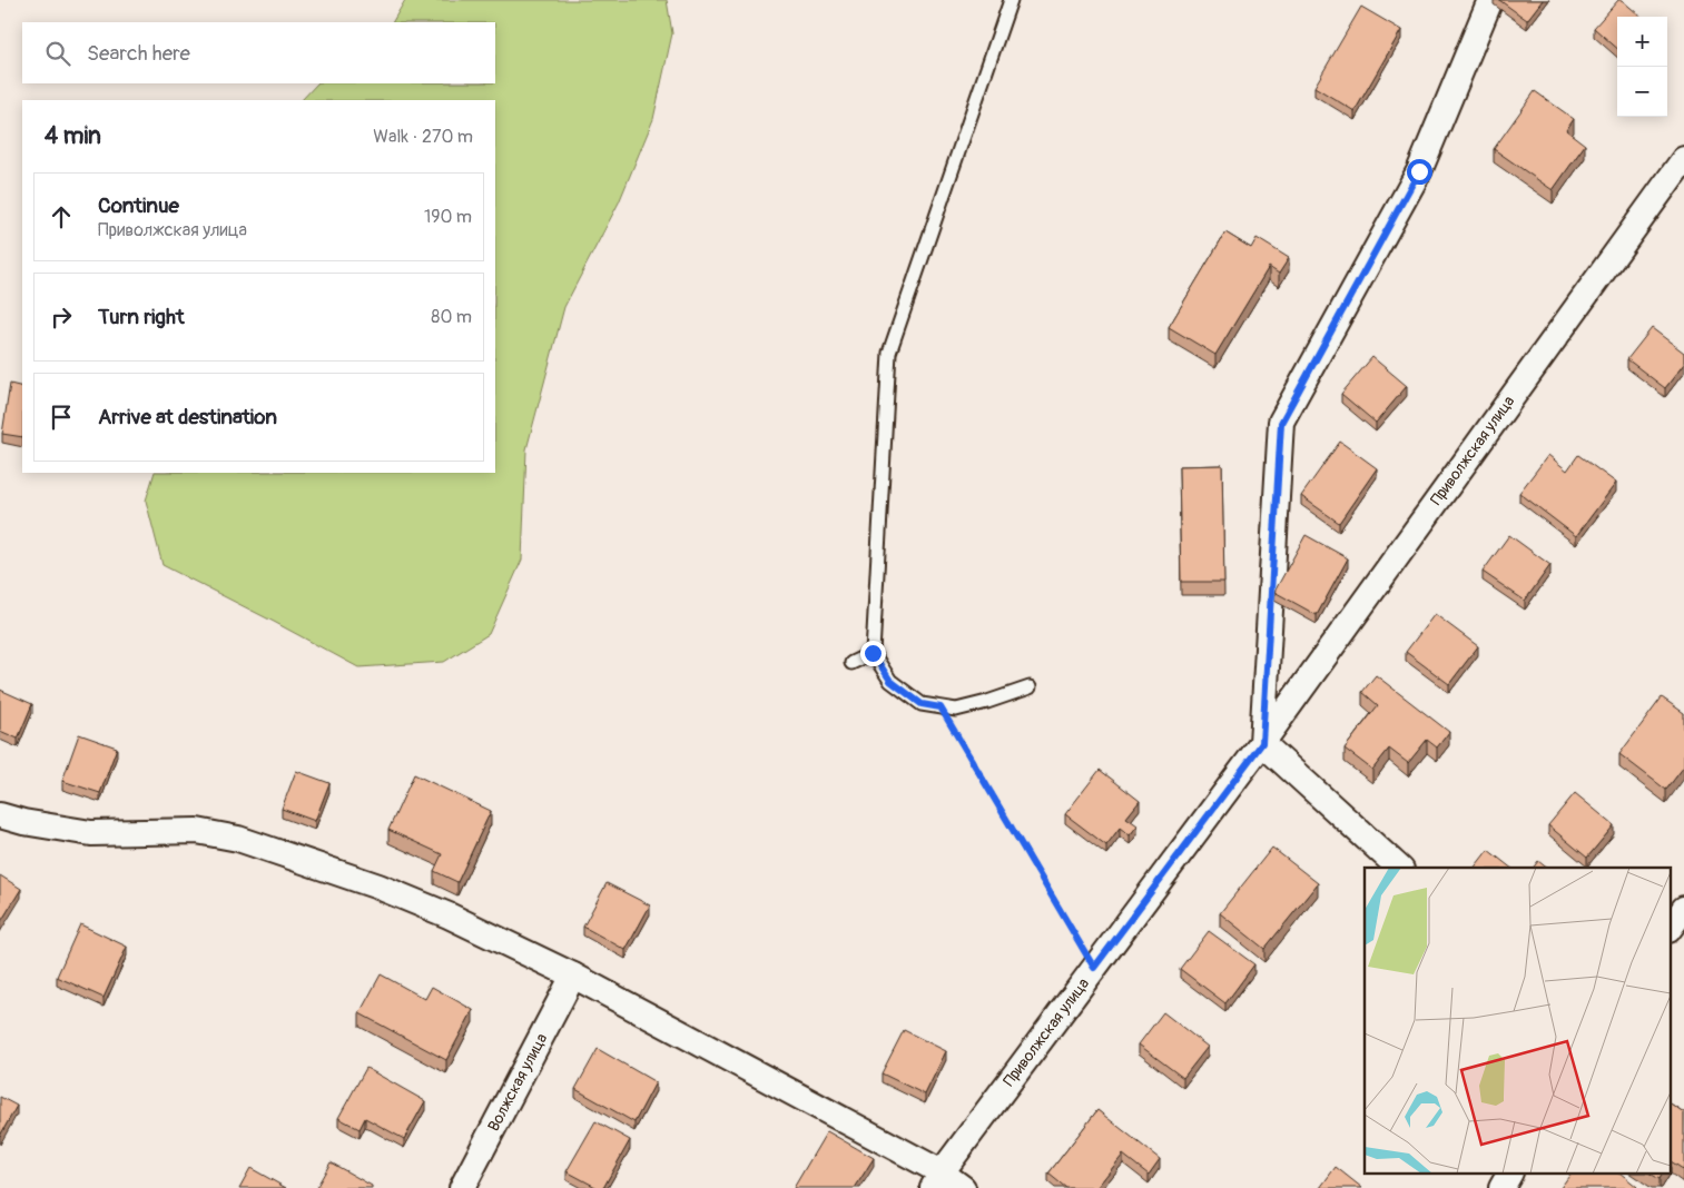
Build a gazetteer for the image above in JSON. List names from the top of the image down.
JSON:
{
  "streets": {
    "street": ["Приволжская улица", "Волжская улица"]
  },
  "page": {
    "map_buttons": ["+", "−"],
    "search": "Search here",
    "heading": ["4 min", "Walk · 270 m"],
    "list": [
      ["Continue", "Приволжская улица", "190 m"],
      ["Turn right", "80 m"],
      "Arrive at destination"
    ]
  }
}
